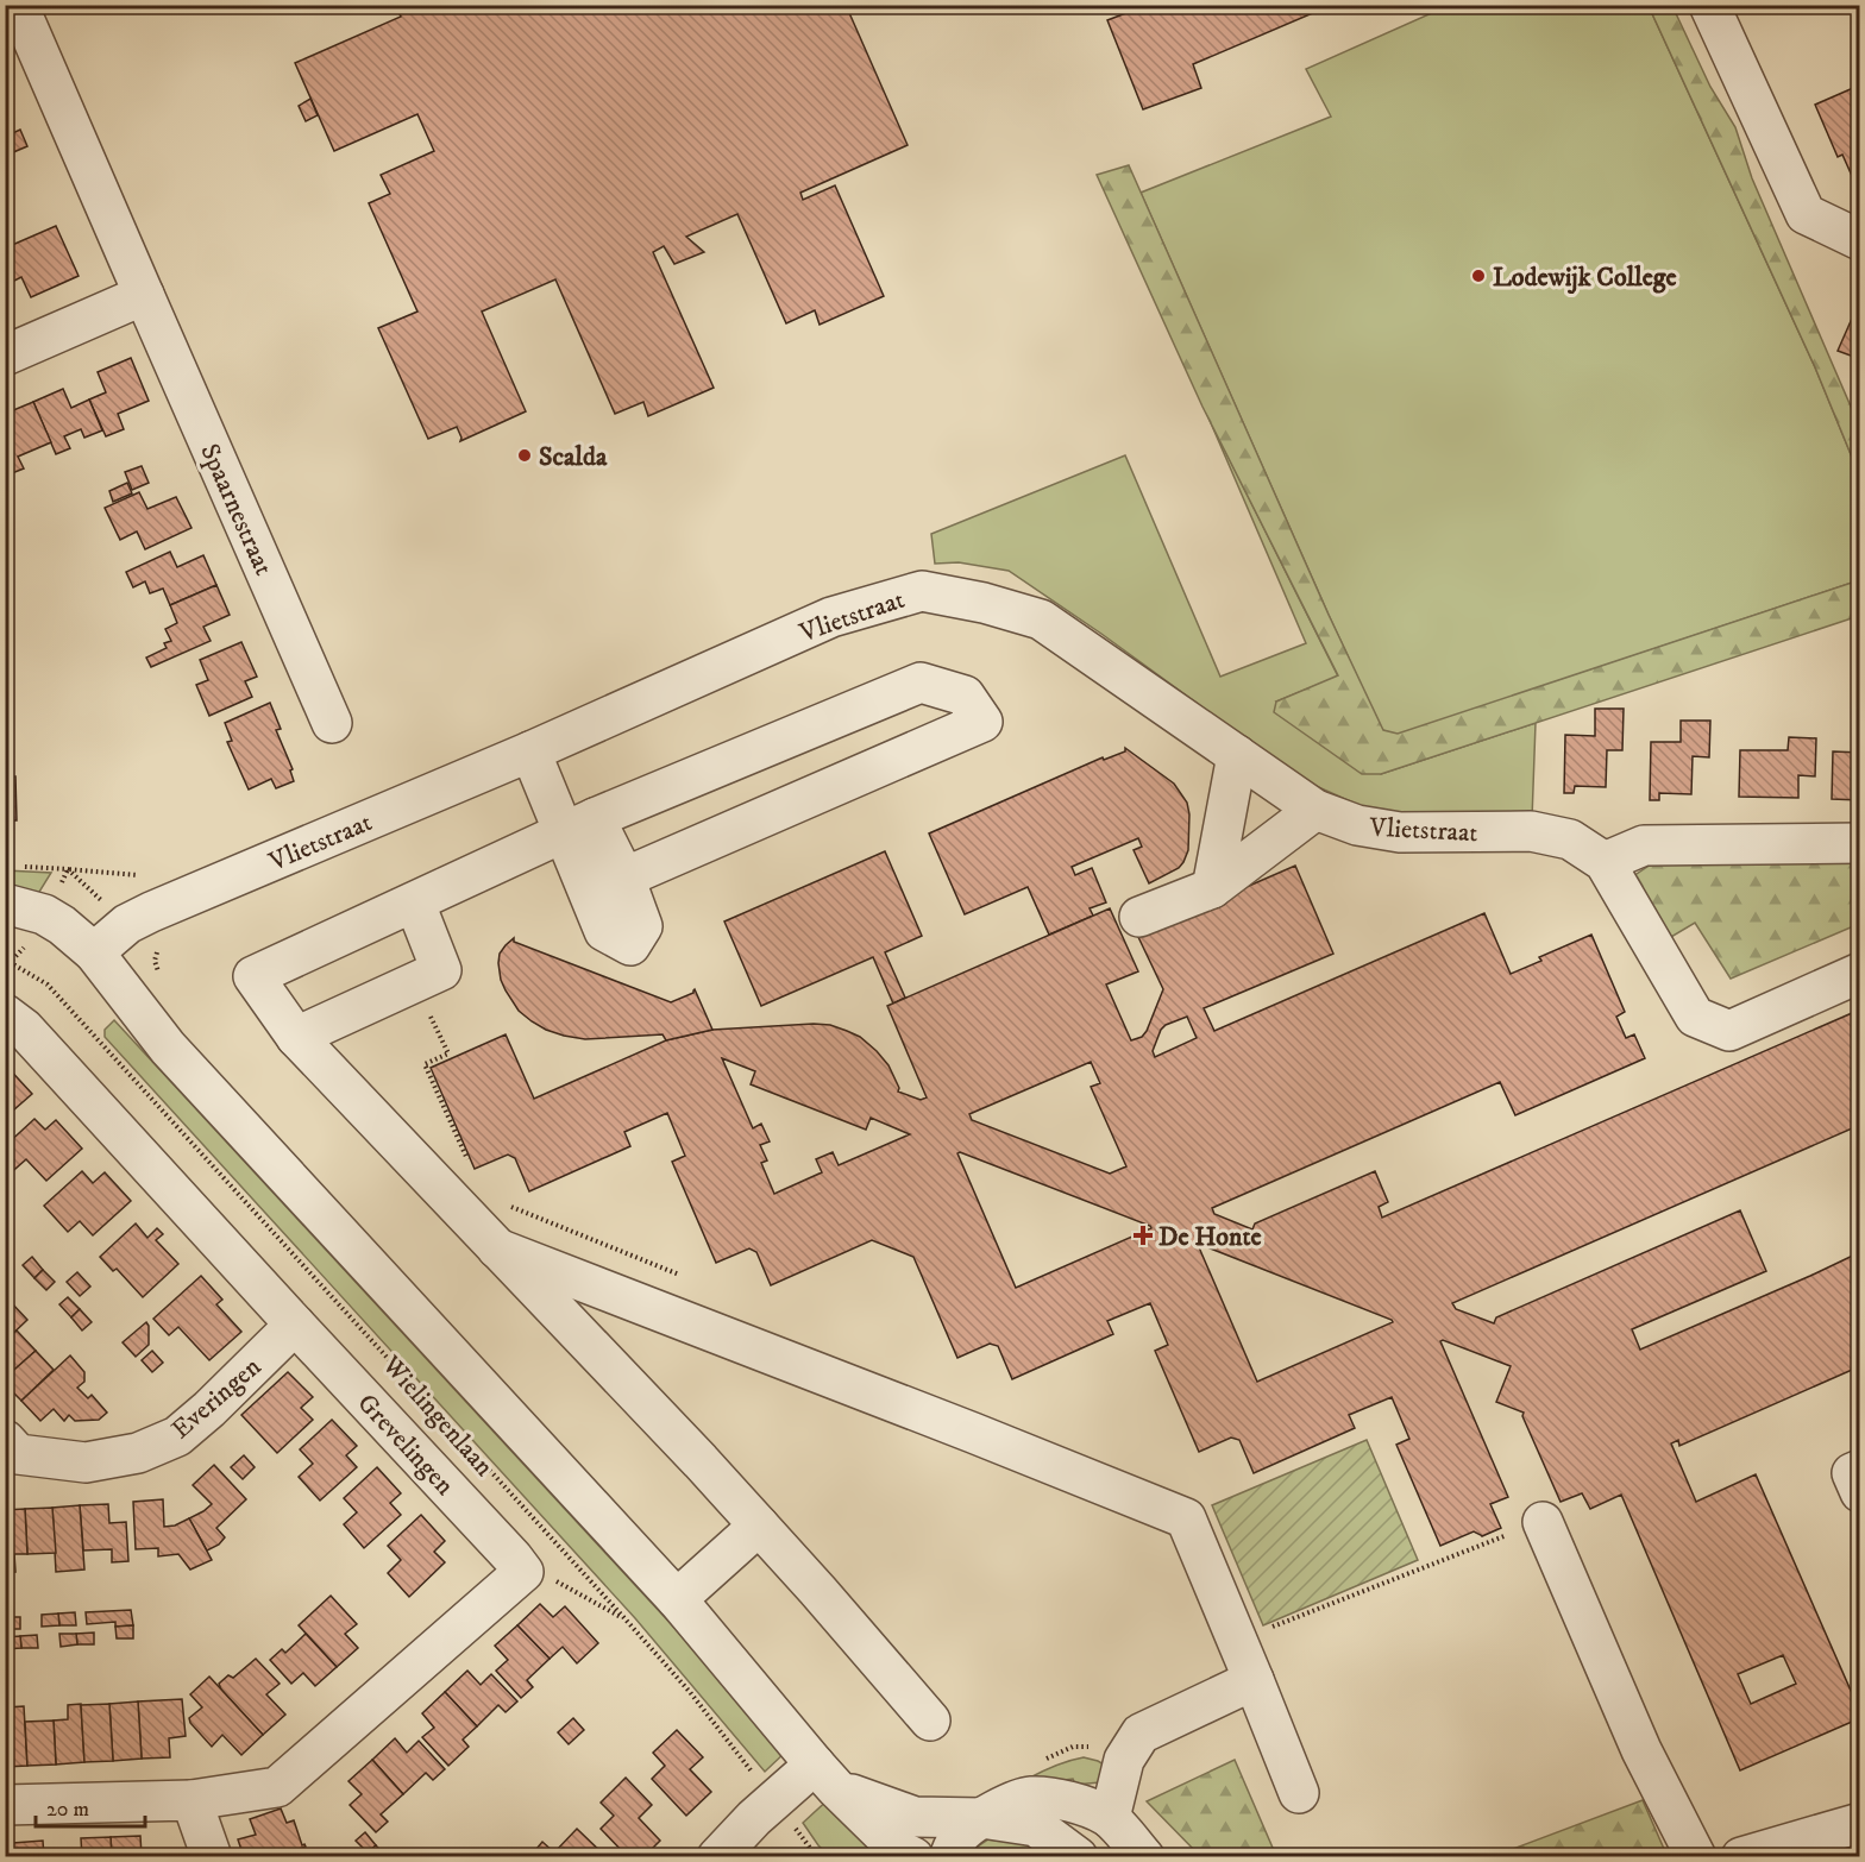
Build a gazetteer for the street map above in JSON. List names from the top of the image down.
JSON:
{
  "streets": {
    "street": [
      "Spaarnestraat",
      "Vlietstraat",
      "Everingen",
      "Wielingenlaan",
      "Grevelingen"
    ]
  },
  "crossings": [
    ["Vlietstraat", "Wielingenlaan"],
    ["Everingen", "Grevelingen"]
  ],
  "places": {
    "other": ["Lodewijk College", "Scalda"],
    "health": ["De Honte"]
  },
  "scale_bar": "20 m"
}
